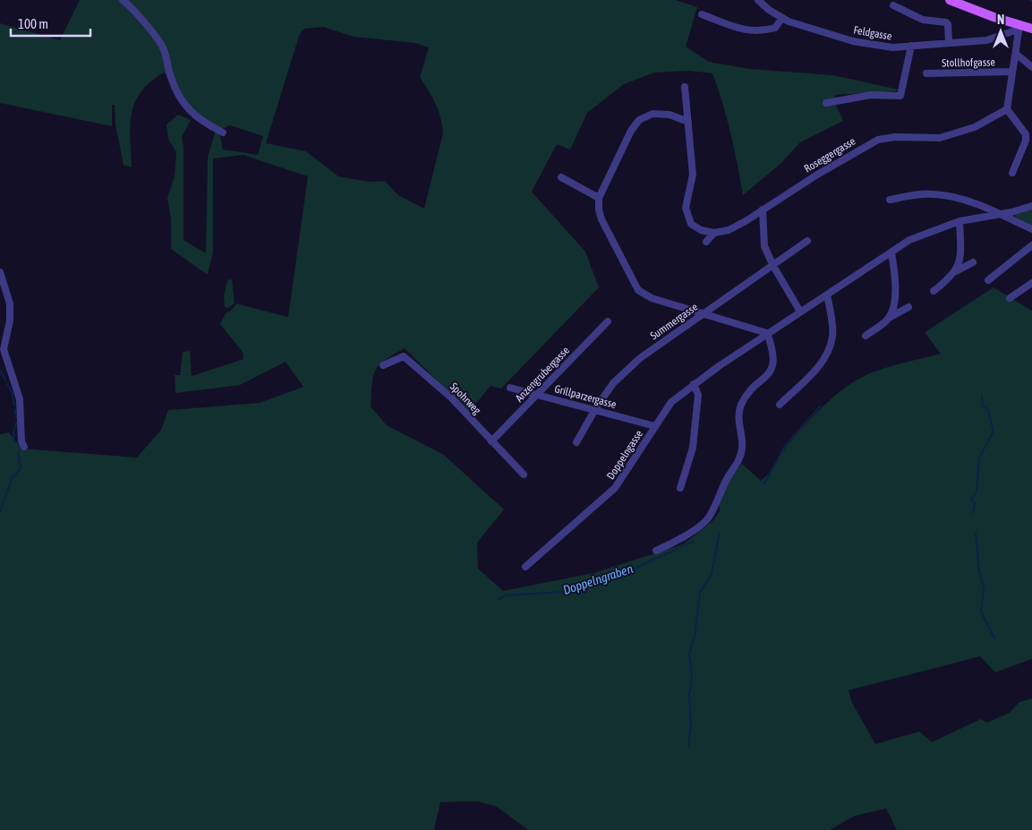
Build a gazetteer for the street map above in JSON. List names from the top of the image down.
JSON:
{
  "streets": {
    "street": [
      "Feldgasse",
      "Stollhofgasse",
      "Roseggergasse",
      "Summergasse",
      "Anzengrubergasse",
      "Grillparzergasse",
      "Spohrweg",
      "Doppelngasse"
    ]
  },
  "crossings": [
    ["Summergasse", "Grillparzergasse"],
    ["Anzengrubergasse", "Grillparzergasse"],
    ["Anzengrubergasse", "Spohrweg"],
    ["Grillparzergasse", "Doppelngasse"]
  ],
  "water": ["Doppelngraben"],
  "scale_bar": "100 m",
  "north": "top"
}
